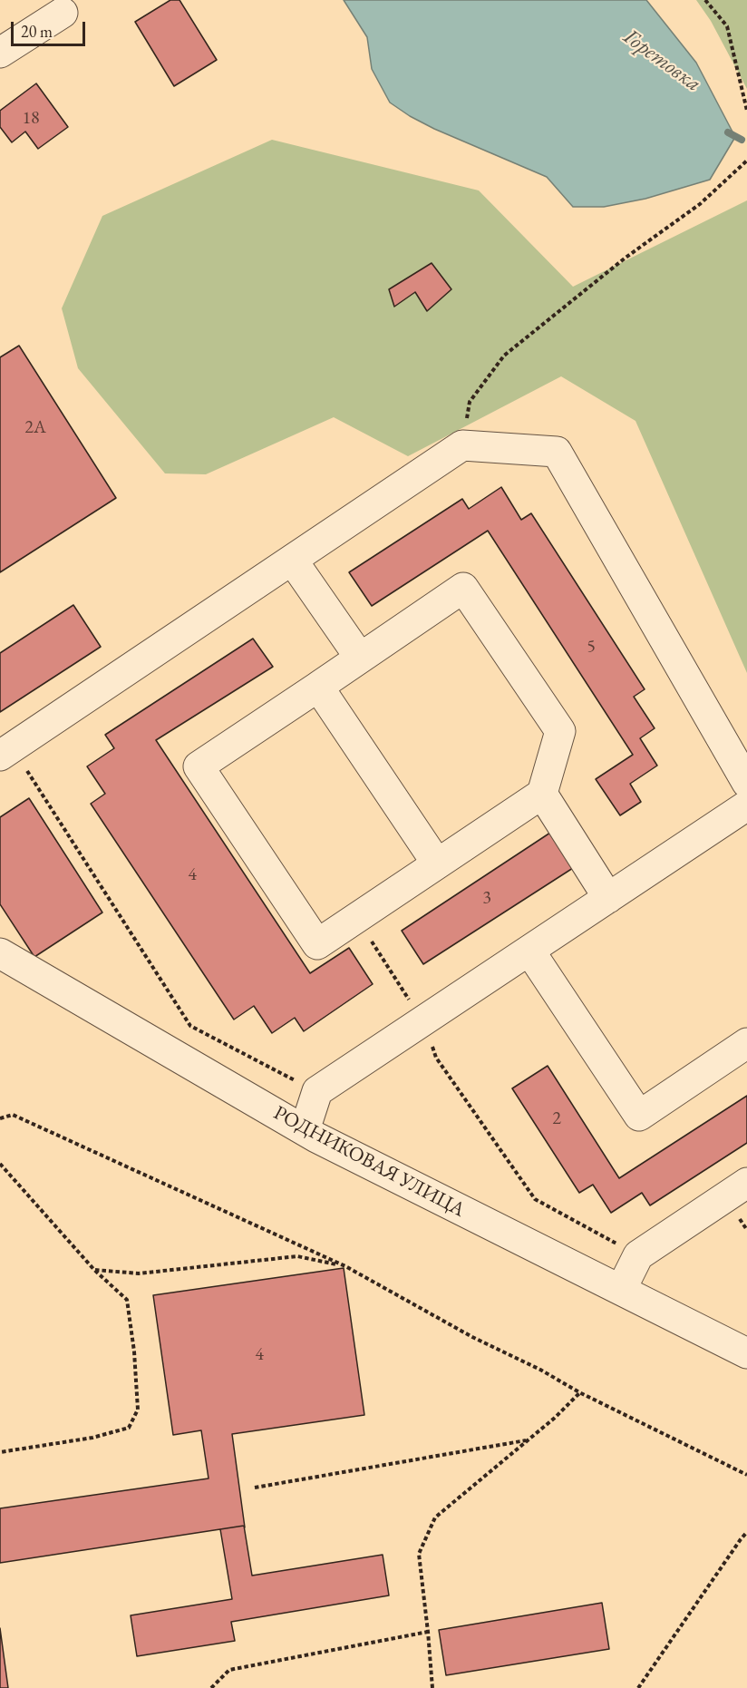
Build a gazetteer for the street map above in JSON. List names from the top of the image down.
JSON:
{
  "streets": {
    "street": ["РОДНИКОВАЯ УЛИЦА"]
  },
  "water": ["Горетовка"],
  "house_numbers": [
    "18",
    "2А",
    "5",
    "4",
    "3",
    "2",
    "4"
  ],
  "scale_bar": "20 m"
}
